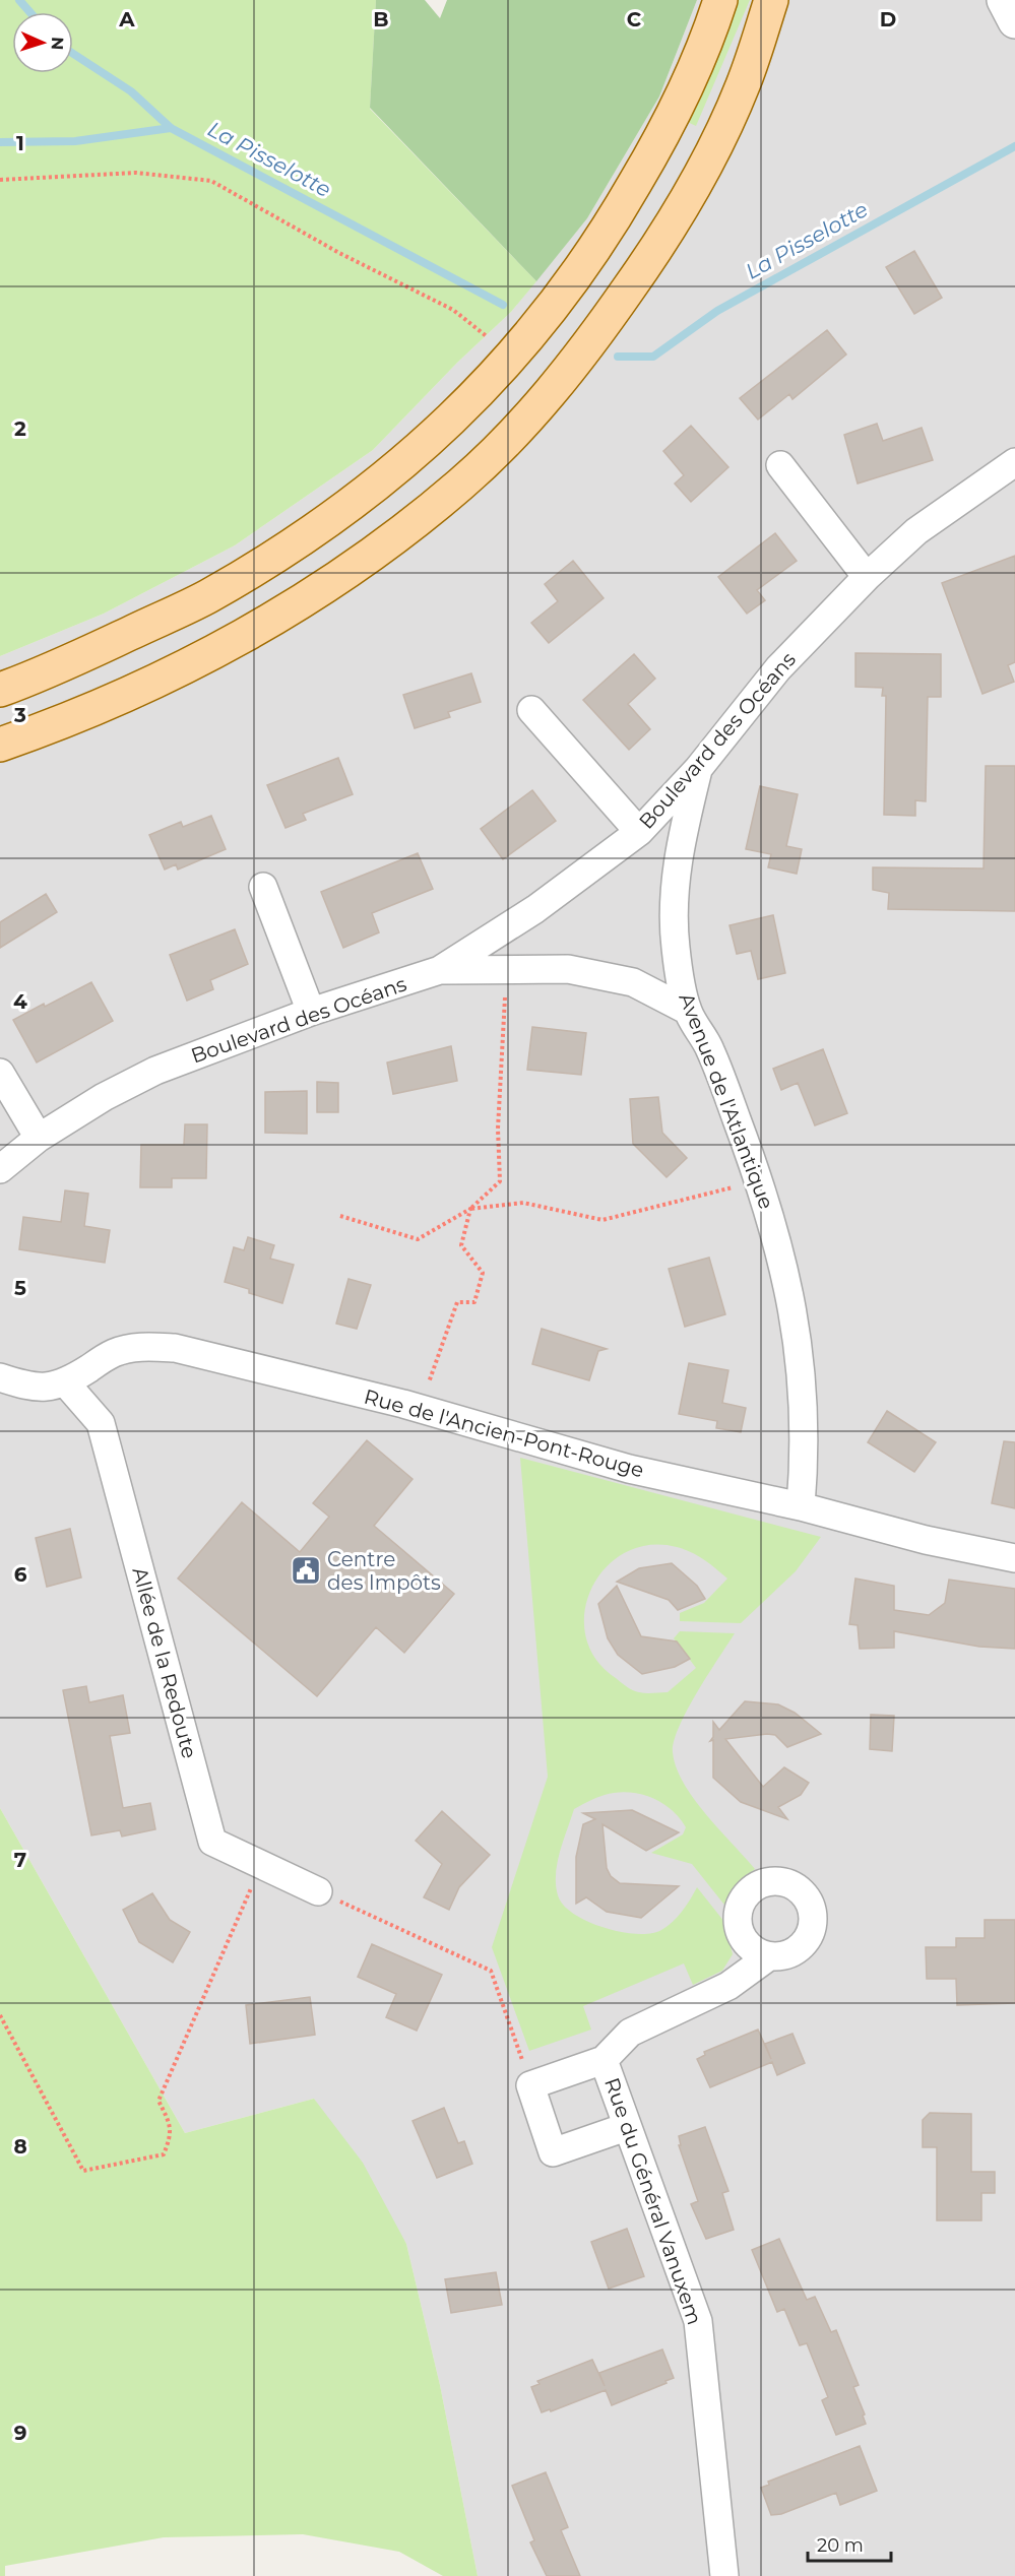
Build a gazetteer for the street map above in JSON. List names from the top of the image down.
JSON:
{
  "streets": {
    "street": [
      "Boulevard des Océans",
      "Avenue de l'Atlantique",
      "Rue de l'Ancien-Pont-Rouge",
      "Allée de la Redoute",
      "Rue du Général Vanuxem"
    ]
  },
  "crossings": [
    ["Boulevard des Océans", "Avenue de l'Atlantique"],
    ["Avenue de l'Atlantique", "Rue de l'Ancien-Pont-Rouge"],
    ["Rue de l'Ancien-Pont-Rouge", "Allée de la Redoute"]
  ],
  "water": ["La Pisselotte"],
  "places": {
    "public building": ["Centre des Impôts"]
  },
  "scale_bar": "20 m",
  "north": "right",
  "grid": {
    "columns": [
      "A",
      "B",
      "C",
      "D"
    ],
    "rows": [
      "1",
      "2",
      "3",
      "4",
      "5",
      "6",
      "7",
      "8",
      "9"
    ]
  }
}
